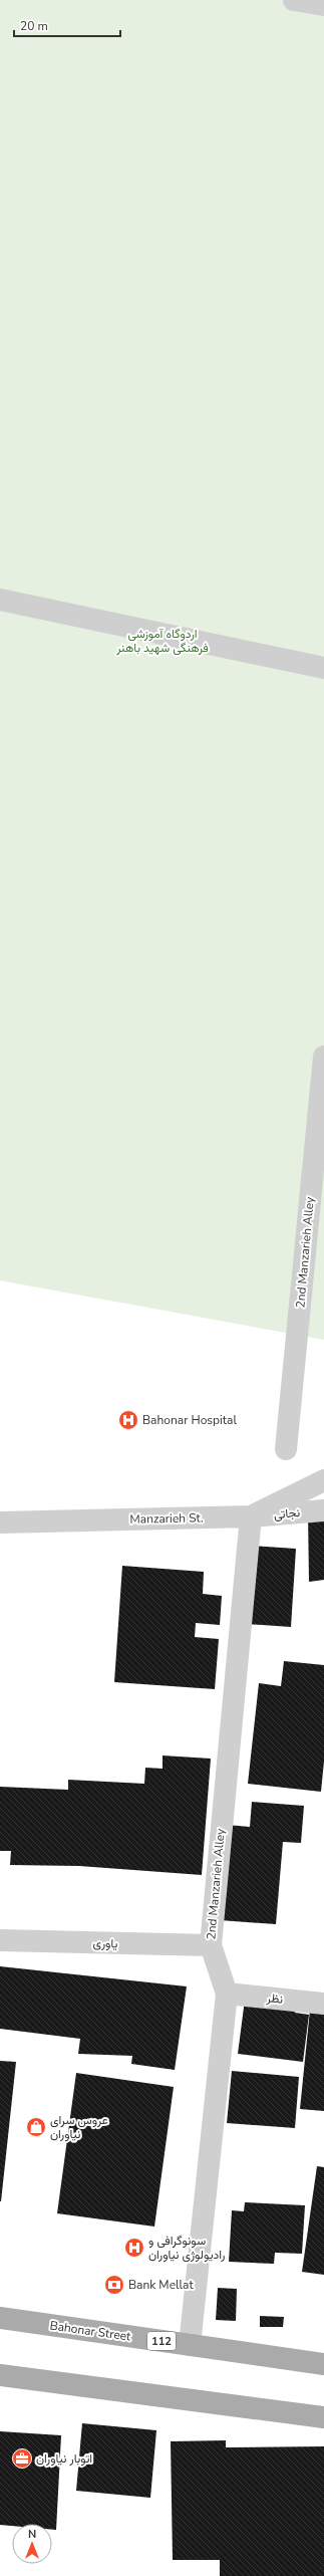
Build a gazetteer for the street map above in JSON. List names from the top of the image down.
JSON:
{
  "streets": {
    "main road": ["Bahonar Street", "112"],
    "street": [
      "2nd Manzarieh Alley",
      "نجاتی",
      "Manzarieh St.",
      "یاوری",
      "نظر"
    ]
  },
  "crossings": [
    ["2nd Manzarieh Alley", "نجاتی"],
    ["2nd Manzarieh Alley", "Manzarieh St."],
    ["2nd Manzarieh Alley", "یاوری"],
    ["2nd Manzarieh Alley", "نظر"],
    ["2nd Manzarieh Alley", "Bahonar Street"],
    ["نجاتی", "Manzarieh St."]
  ],
  "parks": ["اردوگاه آموزشی فرهنگی شهید باهنر"],
  "places": {
    "hospital": ["Bahonar Hospital", "سونوگرافی و رادیولوژی نیاوران"],
    "shop": ["عروس سرای نیاوران"],
    "bank": ["Bank Mellat"],
    "office": ["اتوبار نیاوران"]
  },
  "scale_bar": "20 m",
  "north": "top"
}
